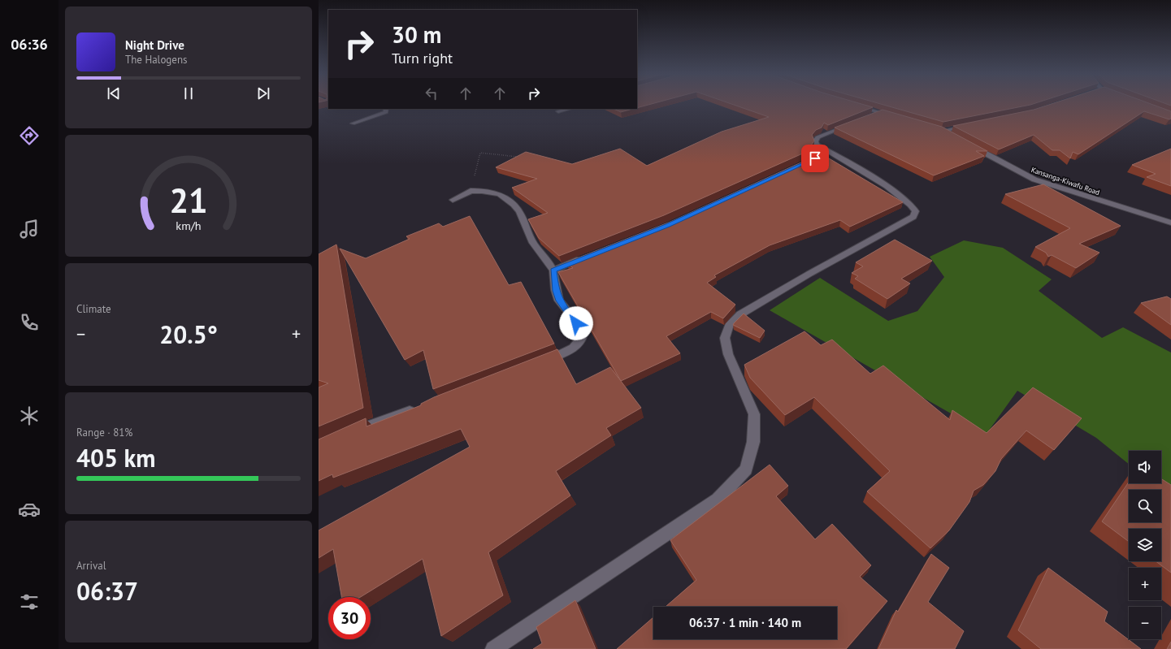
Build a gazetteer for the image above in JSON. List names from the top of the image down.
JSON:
{
  "streets": {
    "street": ["Kansanga-Kiwafu Road"]
  },
  "page": {
    "tabs": "06:36",
    "turn": ["30 m", "Turn right"],
    "song": ["Night Drive", "The Halogens"],
    "tile": [
      "Climate",
      ["Range · 81%", "405 km"],
      ["Arrival", "06:37"]
    ],
    "heat": ["−", "20.5°", "+"],
    "map_buttons": ["+", "−"],
    "limit": "30",
    "trip": "06:37 · 1 min · 140 m",
    "gauge": ["21", "km/h"]
  }
}
